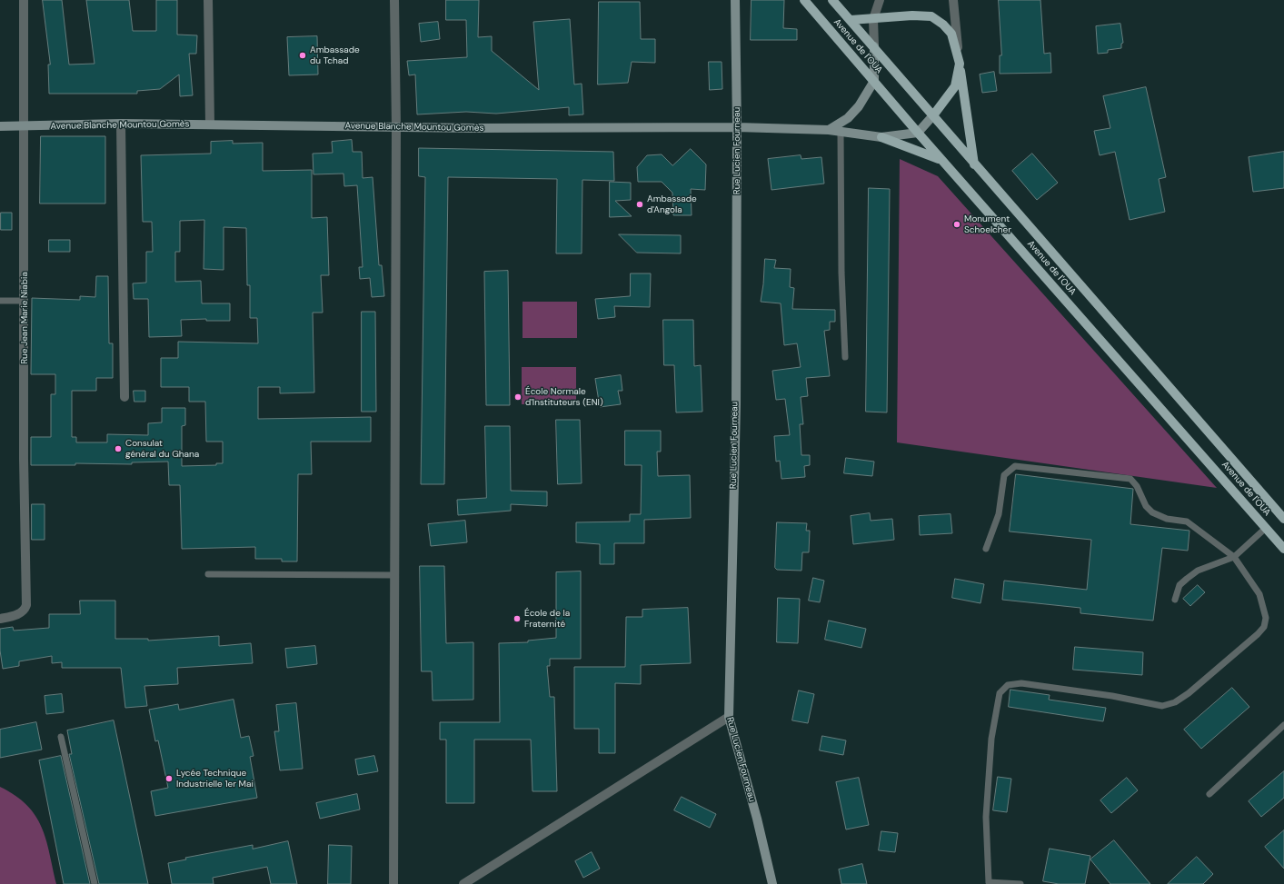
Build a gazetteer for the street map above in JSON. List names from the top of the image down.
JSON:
{
  "streets": {
    "main road": ["Avenue de l'OUA"],
    "street": ["Avenue Blanche Mountou Gomès", "Rue Lucien Fourneau", "Rue Jean Marie Niabia"]
  },
  "crossings": [
    ["Avenue de l'OUA", "Avenue Blanche Mountou Gomès"],
    ["Avenue Blanche Mountou Gomès", "Rue Lucien Fourneau"],
    ["Avenue Blanche Mountou Gomès", "Rue Jean Marie Niabia"]
  ],
  "places": [
    "Ambassade du Tchad",
    "Ambassade d'Angola",
    "Monument Schoelcher",
    "École Normale d'Instituteurs (ENI)",
    "Consulat général du Ghana",
    "École de la Fraternité",
    "Lycée Technique Industrielle 1er Mai"
  ]
}
